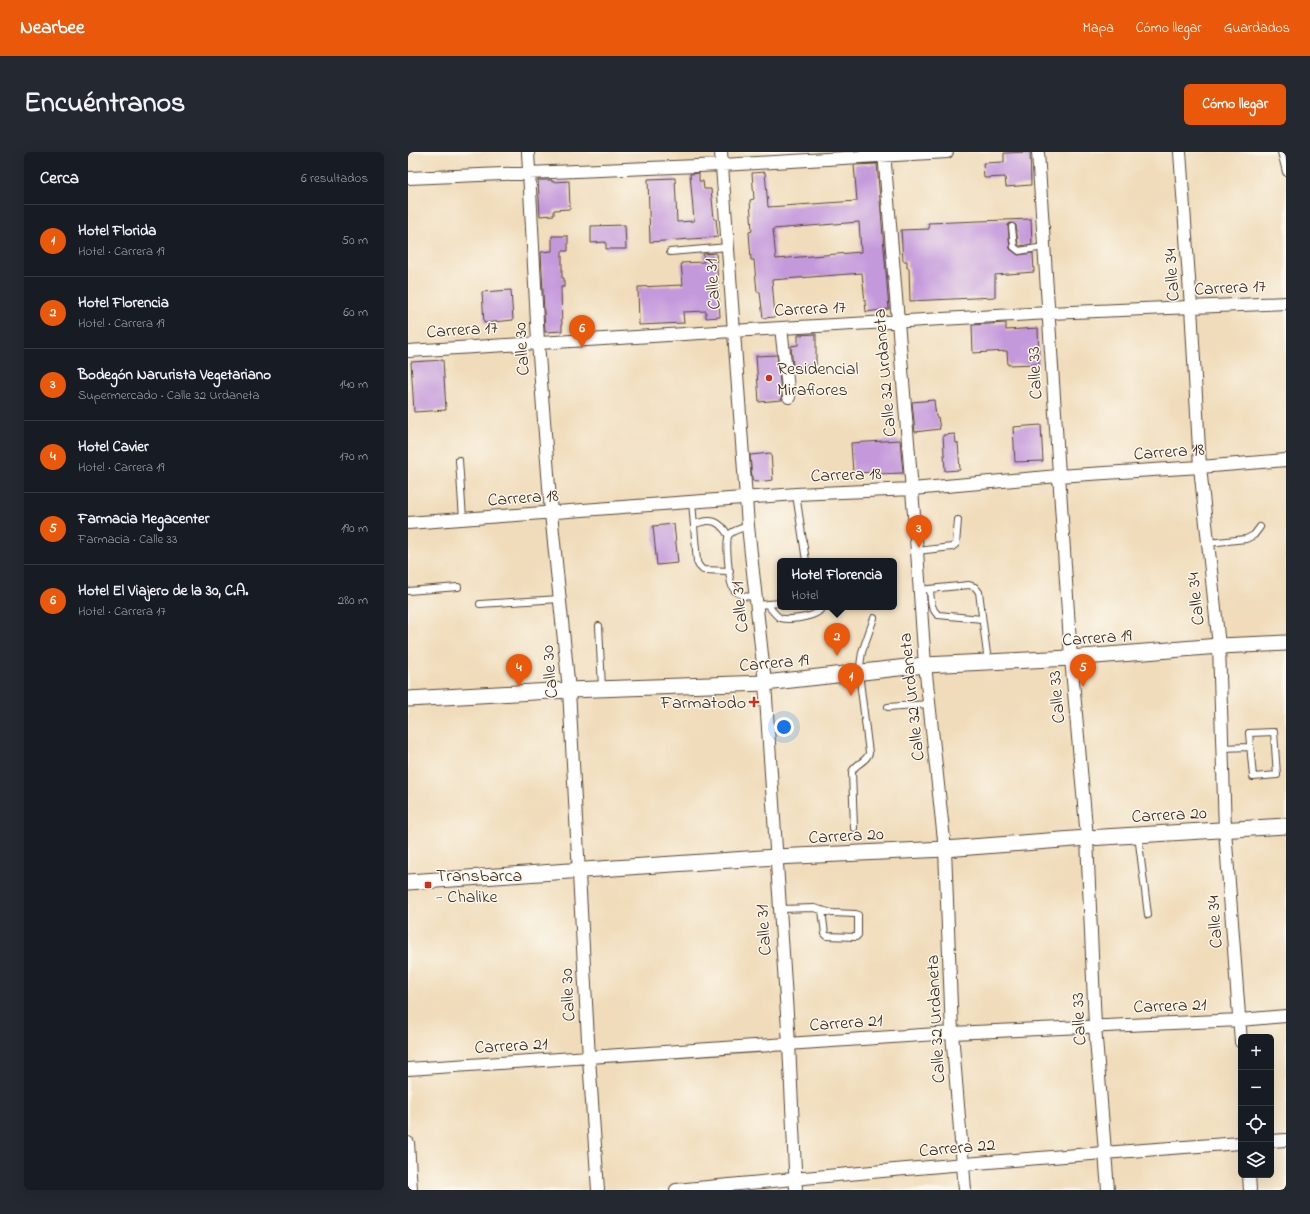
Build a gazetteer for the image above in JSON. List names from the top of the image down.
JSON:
{
  "streets": {
    "street": [
      "Calle 34",
      "Calle 31",
      "Carrera 17",
      "Calle 30",
      "Calle 32 Urdaneta",
      "Calle 33",
      "Carrera 18",
      "Carrera 19",
      "Carrera 20",
      "Carrera 21",
      "Carrera 22"
    ]
  },
  "crossings": [
    ["Calle 34", "Carrera 17"],
    ["Calle 34", "Carrera 18"],
    ["Calle 34", "Carrera 19"],
    ["Calle 34", "Carrera 20"],
    ["Calle 34", "Carrera 21"],
    ["Calle 31", "Carrera 17"],
    ["Calle 31", "Carrera 18"],
    ["Calle 31", "Carrera 19"],
    ["Calle 31", "Carrera 20"],
    ["Calle 31", "Carrera 21"],
    ["Calle 31", "Carrera 22"],
    ["Carrera 17", "Calle 30"],
    ["Carrera 17", "Calle 32 Urdaneta"],
    ["Carrera 17", "Calle 33"],
    ["Calle 30", "Carrera 18"],
    ["Calle 30", "Carrera 19"],
    ["Calle 30", "Carrera 20"],
    ["Calle 30", "Carrera 21"],
    ["Calle 32 Urdaneta", "Carrera 18"],
    ["Calle 32 Urdaneta", "Carrera 19"],
    ["Calle 32 Urdaneta", "Carrera 20"],
    ["Calle 32 Urdaneta", "Carrera 21"],
    ["Calle 32 Urdaneta", "Carrera 22"],
    ["Calle 33", "Carrera 18"],
    ["Calle 33", "Carrera 19"],
    ["Calle 33", "Carrera 20"],
    ["Calle 33", "Carrera 21"],
    ["Calle 33", "Carrera 22"]
  ],
  "places": {
    "other": ["Residencial Miraflores"],
    "health": ["Farmatodo"],
    "transit": ["Transbarca - Chalike"]
  },
  "page": {
    "header": "Nearbee",
    "nav": ["Mapa", "Cómo llegar", "Guardados"],
    "title": "Encuéntranos",
    "buttons": "Cómo llegar",
    "heading": ["Cerca", "6 resultados"],
    "list": [
      {
        "mark": "1",
        "name": "Hotel Florida",
        "note": "Hotel · Carrera 19",
        "value": "50 m"
      },
      {
        "mark": "2",
        "name": "Hotel Florencia",
        "note": "Hotel · Carrera 19",
        "value": "60 m"
      },
      {
        "mark": "3",
        "name": "Bodegón Narurista Vegetariano",
        "note": "Supermercado · Calle 32 Urdaneta",
        "value": "140 m"
      },
      {
        "mark": "4",
        "name": "Hotel Cavier",
        "note": "Hotel · Carrera 19",
        "value": "170 m"
      },
      {
        "mark": "5",
        "name": "Farmacia Megacenter",
        "note": "Farmacia · Calle 33",
        "value": "190 m"
      },
      {
        "mark": "6",
        "name": "Hotel El Viajero de la 30, C.A.",
        "note": "Hotel · Carrera 17",
        "value": "280 m"
      }
    ],
    "pins": [
      "6",
      "3",
      "2",
      "4",
      "5",
      "1"
    ],
    "popup": ["Hotel Florencia", "Hotel"],
    "map_buttons": ["+", "−"]
  }
}
